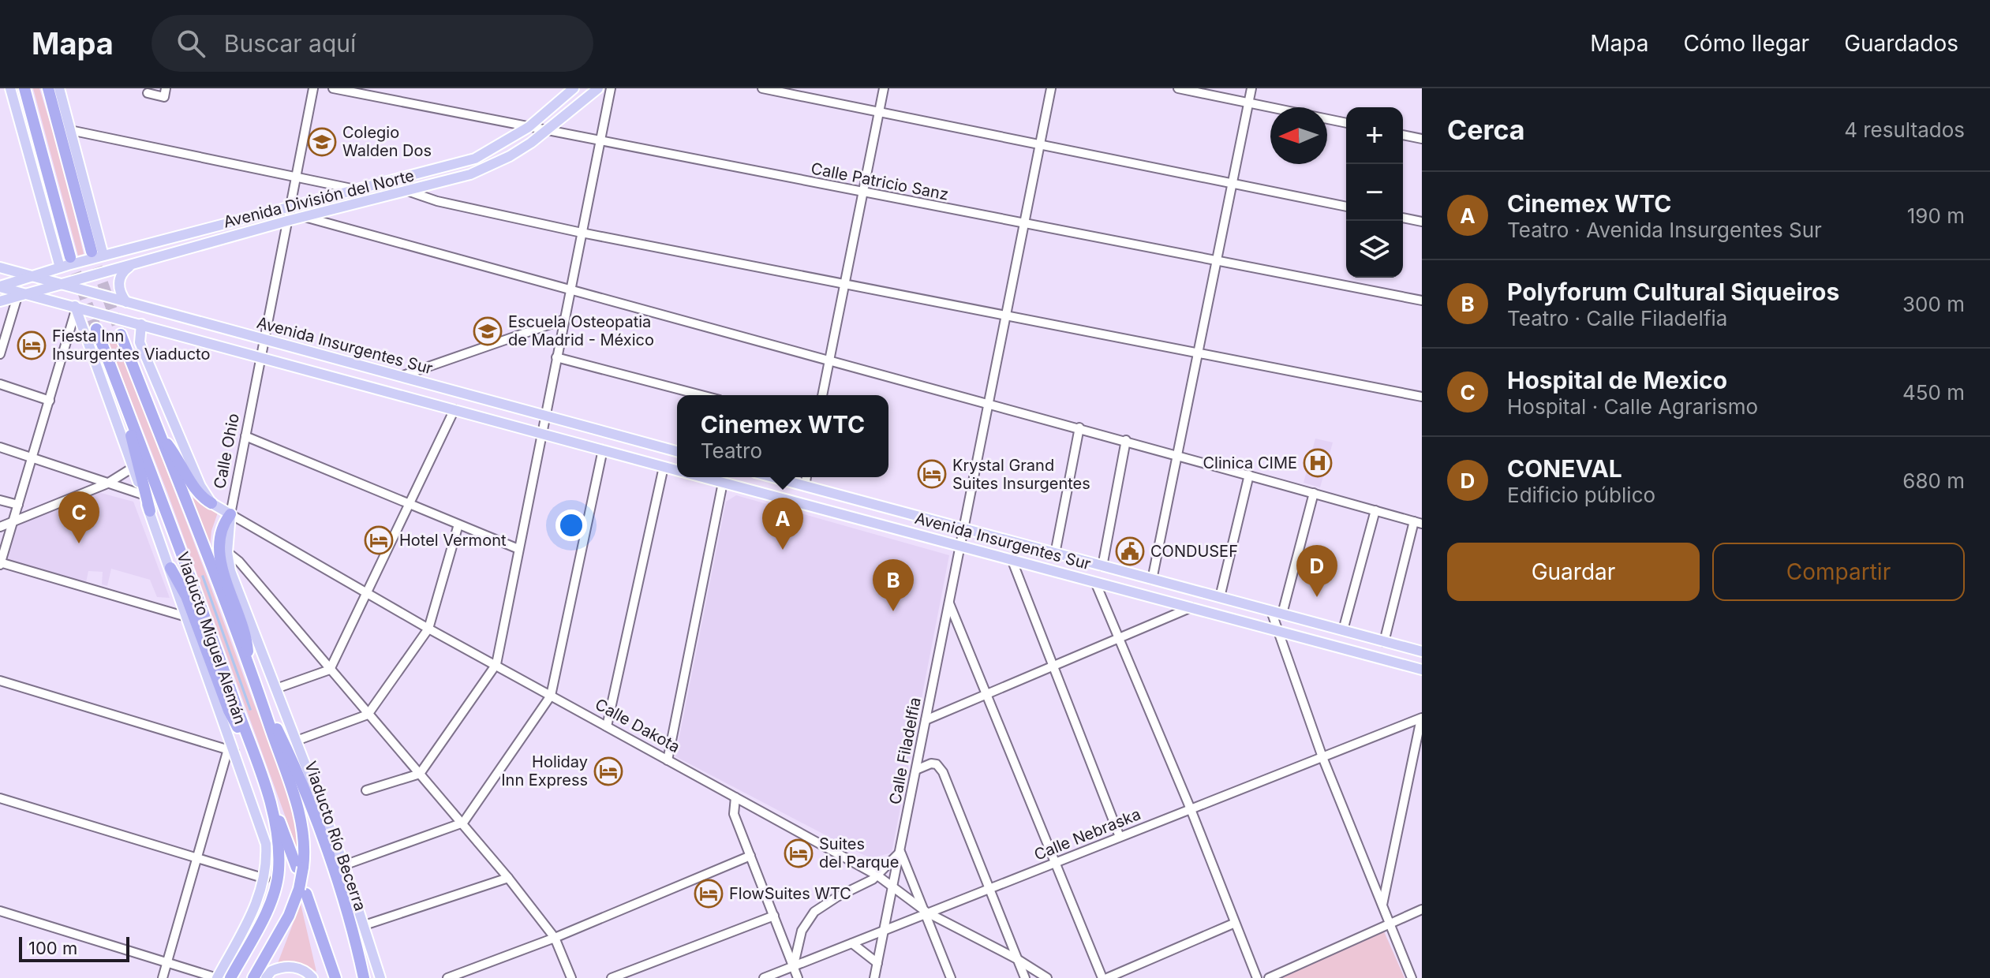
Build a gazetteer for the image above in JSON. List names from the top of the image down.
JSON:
{
  "streets": {
    "highway": ["Viaducto Miguel Alemán", "Viaducto Río Becerra"],
    "main road": [
      "Avenida División del Norte",
      "Avenida Insurgentes Sur",
      "Calle Ohio",
      "Calle Dakota"
    ],
    "street": ["Calle Patricio Sanz", "Calle Filadelfia", "Calle Nebraska"]
  },
  "crossings": [
    ["Calle Patricio Sanz", "Avenida División del Norte"],
    ["Calle Patricio Sanz", "Calle Filadelfia"],
    ["Avenida División del Norte", "Avenida Insurgentes Sur"],
    ["Avenida División del Norte", "Calle Ohio"],
    ["Avenida Insurgentes Sur", "Calle Ohio"],
    ["Avenida Insurgentes Sur", "Viaducto Miguel Alemán"],
    ["Avenida Insurgentes Sur", "Calle Filadelfia"],
    ["Calle Ohio", "Calle Dakota"],
    ["Viaducto Miguel Alemán", "Viaducto Río Becerra"],
    ["Calle Dakota", "Calle Filadelfia"],
    ["Calle Dakota", "Calle Nebraska"],
    ["Calle Filadelfia", "Calle Nebraska"]
  ],
  "places": {
    "school or university": ["Colegio Walden Dos", "Escuela Osteopatia de Madrid - México"],
    "hotel": [
      "Fiesta Inn Insurgentes Viaducto",
      "Krystal Grand Suites Insurgentes",
      "Hotel Vermont",
      "Holiday Inn Express",
      "Suites del Parque",
      "FlowSuites WTC"
    ],
    "hospital": ["Clinica CIME"],
    "public building": ["CONDUSEF"]
  },
  "scale_bar": "100 m",
  "north": "left",
  "page": {
    "header": "Mapa",
    "search": "Buscar aquí",
    "nav": ["Mapa", "Cómo llegar", "Guardados"],
    "heading": ["Cerca", "4 resultados"],
    "map_buttons": ["+", "−"],
    "list": [
      {
        "mark": "A",
        "name": "Cinemex WTC",
        "note": "Teatro · Avenida Insurgentes Sur",
        "value": "190 m"
      },
      {
        "mark": "B",
        "name": "Polyforum Cultural Siqueiros",
        "note": "Teatro · Calle Filadelfia",
        "value": "300 m"
      },
      {
        "mark": "C",
        "name": "Hospital de Mexico",
        "note": "Hospital · Calle Agrarismo",
        "value": "450 m"
      },
      {
        "mark": "D",
        "name": "CONEVAL",
        "note": "Edificio público",
        "value": "680 m"
      }
    ],
    "popup": ["Cinemex WTC", "Teatro"],
    "pins": [
      "C",
      "A",
      "D",
      "B"
    ],
    "buttons": ["Guardar", "Compartir"],
    "scale": "100 m"
  }
}
